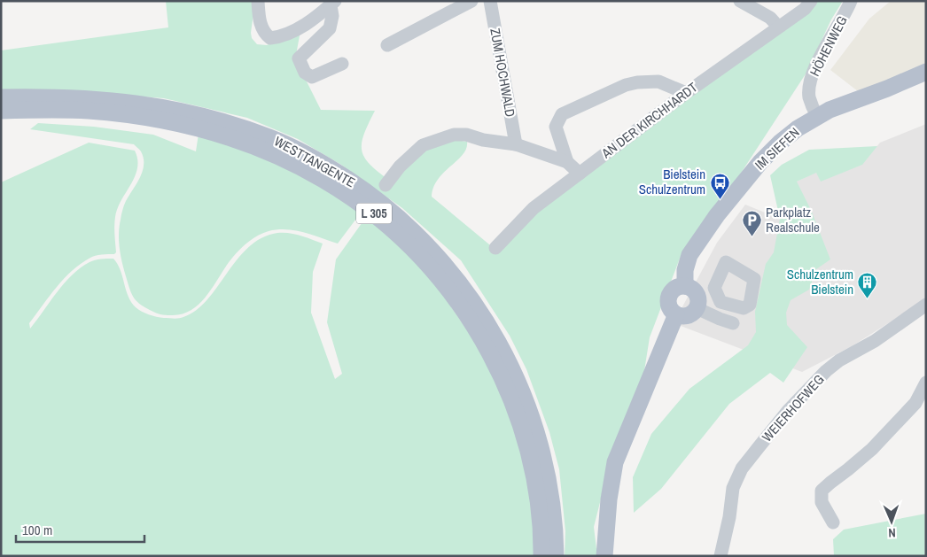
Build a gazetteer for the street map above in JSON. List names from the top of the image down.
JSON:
{
  "streets": {
    "main road": ["IM SIEFEN", "WESTTANGENTE", "L 305"],
    "street": [
      "HÖHENWEG",
      "ZUM HOCHWALD",
      "AN DER KIRCHHARDT",
      "WEIERHOFWEG"
    ]
  },
  "crossings": [
    ["HÖHENWEG", "IM SIEFEN"]
  ],
  "places": {
    "bus stop": ["Bielstein Schulzentrum"],
    "parking": ["Parkplatz Realschule"],
    "building": ["Schulzentrum Bielstein"]
  },
  "scale_bar": "100 m",
  "north": "bottom"
}
